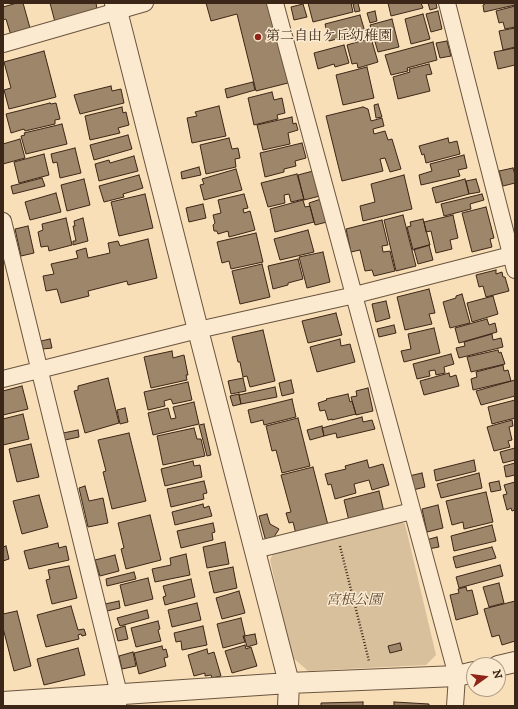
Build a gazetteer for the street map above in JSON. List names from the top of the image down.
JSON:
{
  "parks": ["宮根公園"],
  "places": ["第二自由ケ丘幼稚園"],
  "north": "right"
}
